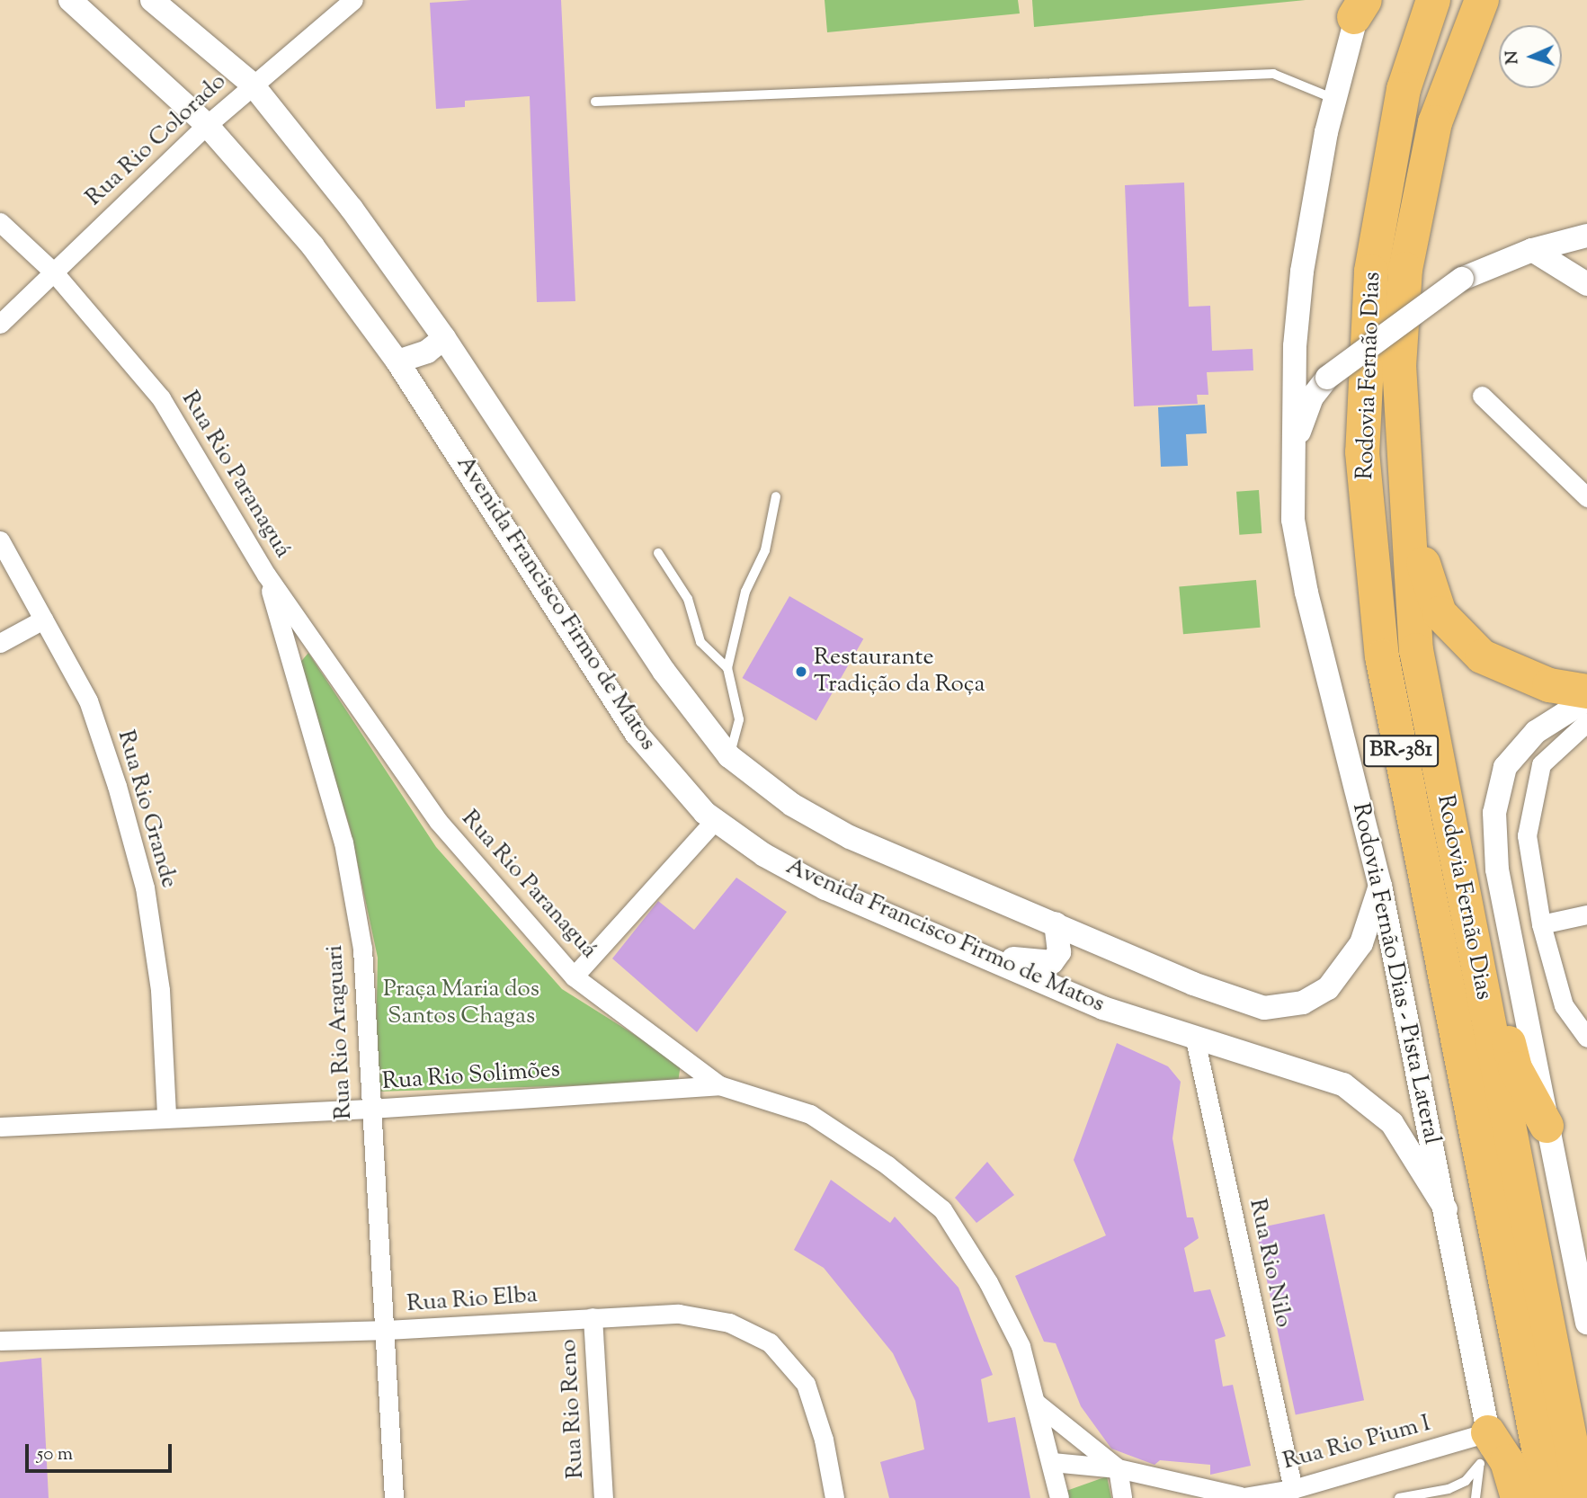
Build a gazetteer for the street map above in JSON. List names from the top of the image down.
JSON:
{
  "streets": {
    "highway": ["Rodovia Fernão Dias", "BR-381"],
    "street": [
      "Rua Rio Colorado",
      "Rua Rio Paranaguá",
      "Avenida Francisco Firmo de Matos",
      "Rua Rio Grande",
      "Rodovia Fernão Dias - Pista Lateral",
      "Rua Rio Araguari",
      "Rua Rio Solimões",
      "Rua Rio Nilo",
      "Rua Rio Elba",
      "Rua Rio Reno",
      "Rua Rio Pium I"
    ]
  },
  "crossings": [
    ["Rua Rio Colorado", "Rua Rio Paranaguá"],
    ["Rua Rio Colorado", "Avenida Francisco Firmo de Matos"],
    ["Rua Rio Paranaguá", "Rua Rio Araguari"],
    ["Rua Rio Paranaguá", "Rua Rio Solimões"],
    ["Avenida Francisco Firmo de Matos", "Rodovia Fernão Dias - Pista Lateral"],
    ["Avenida Francisco Firmo de Matos", "Rua Rio Nilo"],
    ["BR-381", "Rodovia Fernão Dias - Pista Lateral"],
    ["Rua Rio Grande", "Rua Rio Solimões"],
    ["Rodovia Fernão Dias - Pista Lateral", "Rua Rio Pium I"],
    ["Rua Rio Araguari", "Rua Rio Solimões"],
    ["Rua Rio Araguari", "Rua Rio Elba"],
    ["Rua Rio Nilo", "Rua Rio Pium I"],
    ["Rua Rio Elba", "Rua Rio Reno"]
  ],
  "parks": ["Praça Maria dos Santos Chagas"],
  "places": ["Restaurante Tradição da Roça"],
  "scale_bar": "50 m",
  "north": "left"
}
